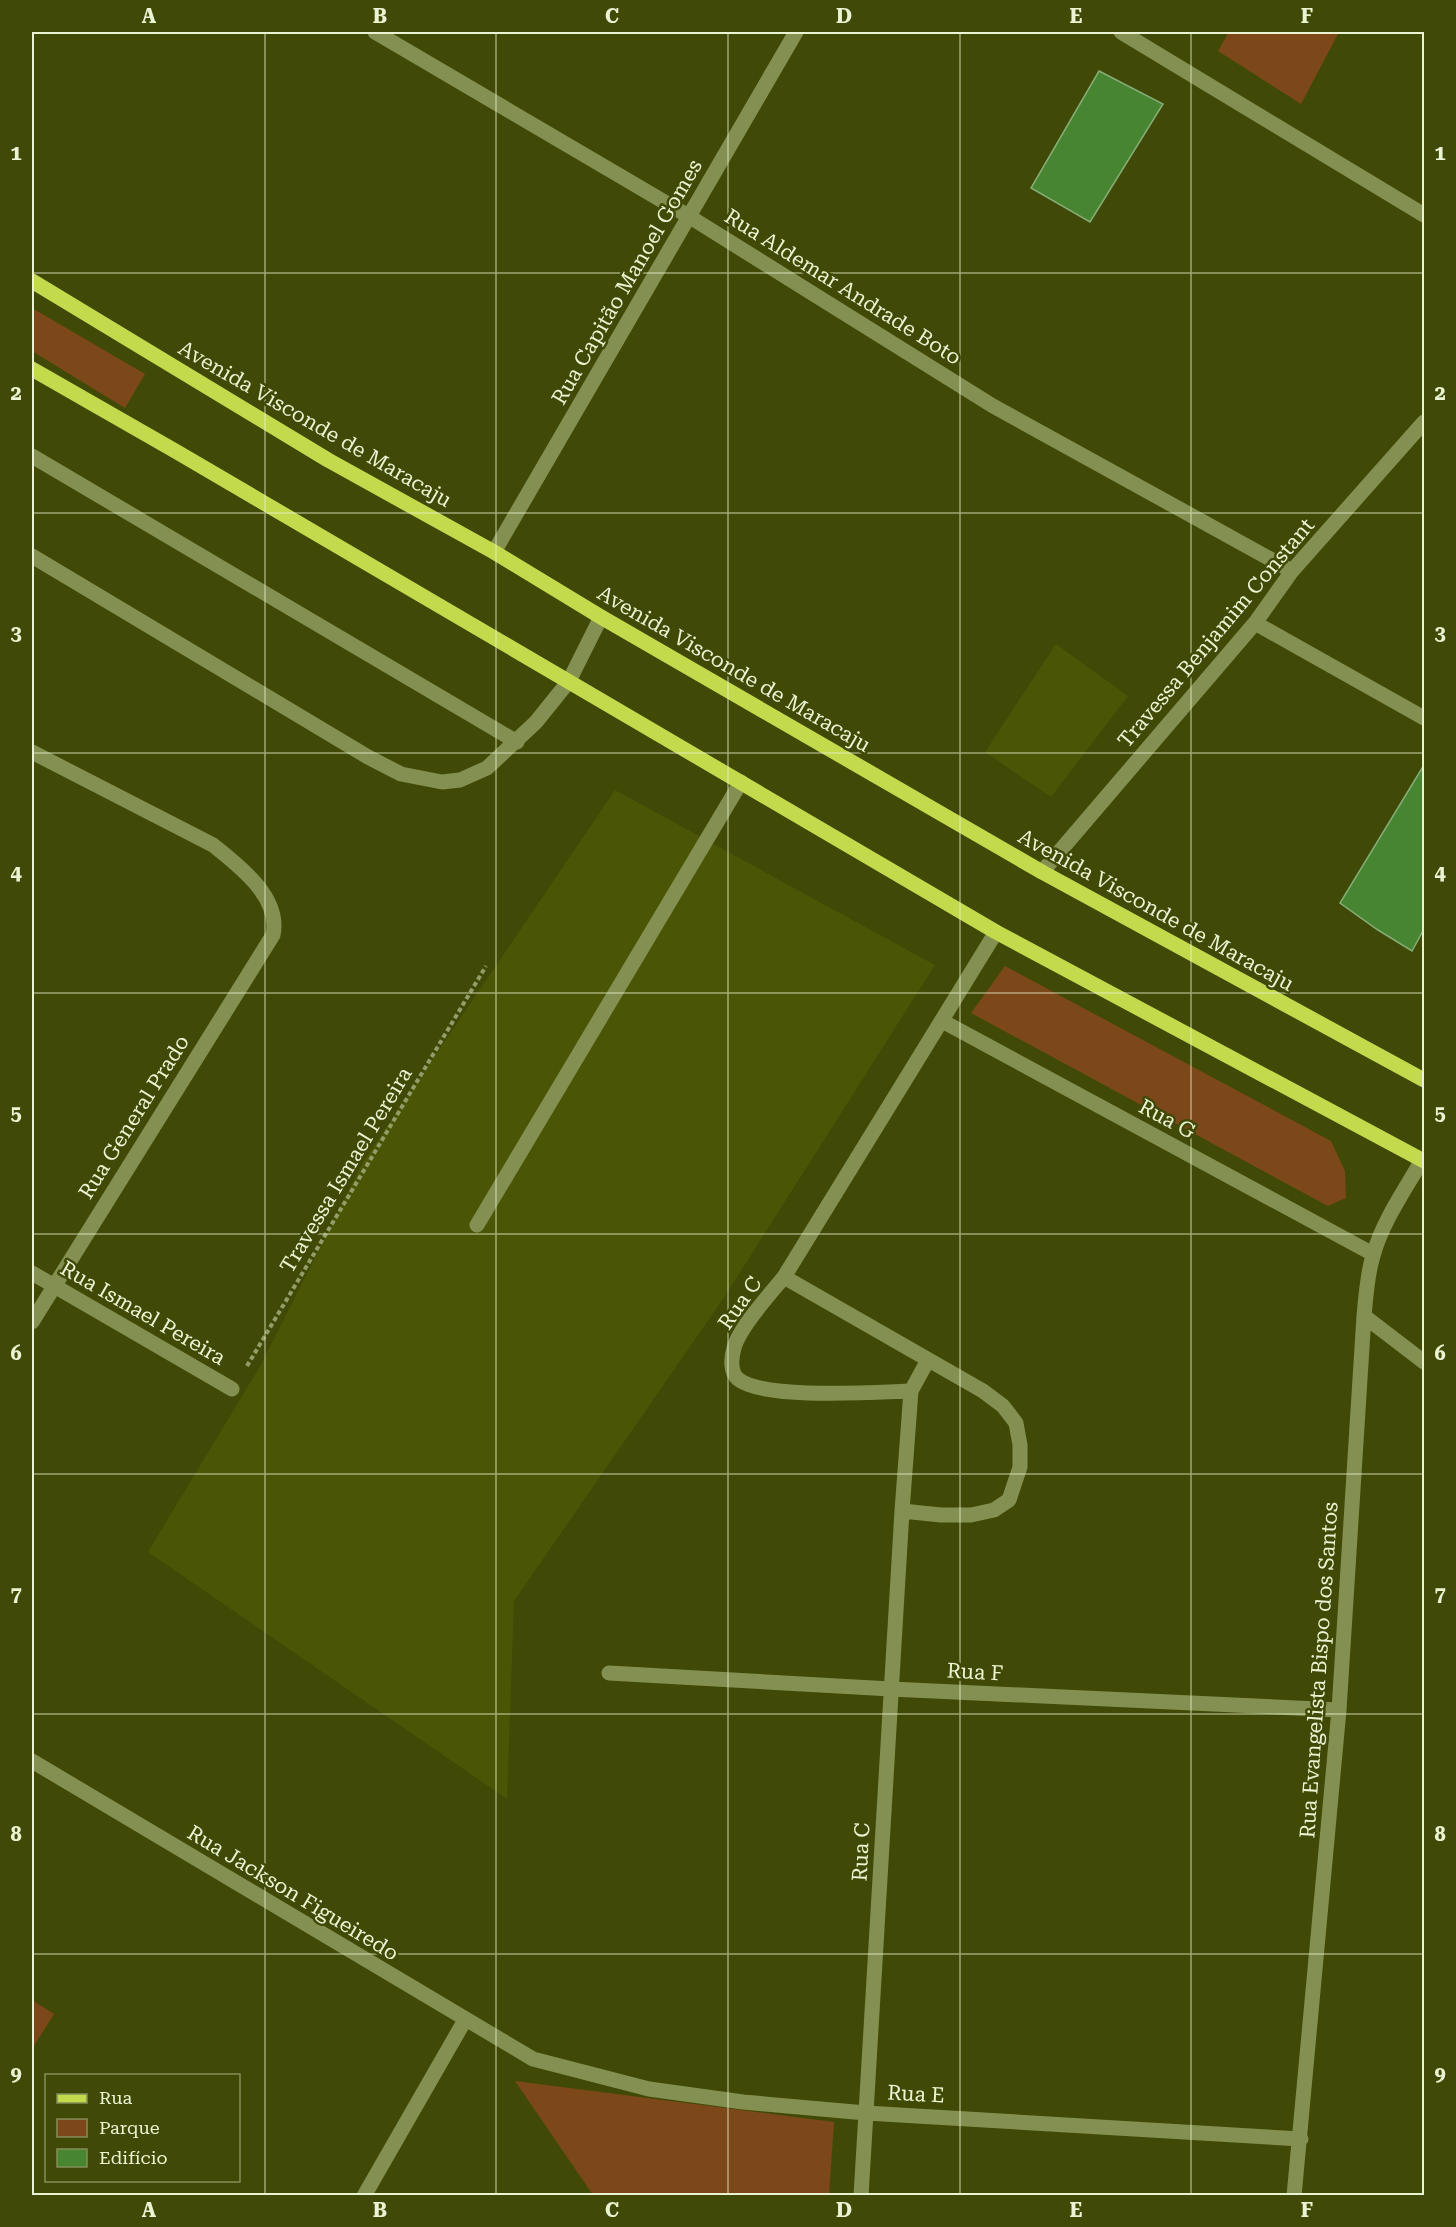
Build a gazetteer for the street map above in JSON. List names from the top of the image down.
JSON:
{
  "streets": {
    "main road": ["Avenida Visconde de Maracaju"],
    "street": [
      "Rua Capitão Manoel Gomes",
      "Rua Aldemar Andrade Boto",
      "Travessa Benjamim Constant",
      "Rua General Prado",
      "Rua G",
      "Rua C",
      "Rua Ismael Pereira",
      "Rua Evangelista Bispo dos Santos",
      "Rua F",
      "Rua Jackson Figueiredo",
      "Rua E"
    ],
    "path": ["Travessa Ismael Pereira"]
  },
  "crossings": [
    ["Rua Capitão Manoel Gomes", "Rua Aldemar Andrade Boto"],
    ["Rua Capitão Manoel Gomes", "Avenida Visconde de Maracaju"],
    ["Rua Aldemar Andrade Boto", "Travessa Benjamim Constant"],
    ["Avenida Visconde de Maracaju", "Travessa Benjamim Constant"],
    ["Rua General Prado", "Rua Ismael Pereira"],
    ["Rua G", "Rua Evangelista Bispo dos Santos"],
    ["Travessa Ismael Pereira", "Rua Ismael Pereira"],
    ["Rua C", "Rua F"],
    ["Rua C", "Rua E"],
    ["Rua Evangelista Bispo dos Santos", "Rua F"],
    ["Rua Evangelista Bispo dos Santos", "Rua E"],
    ["Rua Jackson Figueiredo", "Rua E"]
  ],
  "legend": ["Rua", "Parque", "Edifício"],
  "grid": {
    "columns": [
      "A",
      "B",
      "C",
      "D",
      "E",
      "F"
    ],
    "rows": [
      "1",
      "2",
      "3",
      "4",
      "5",
      "6",
      "7",
      "8",
      "9"
    ]
  }
}
